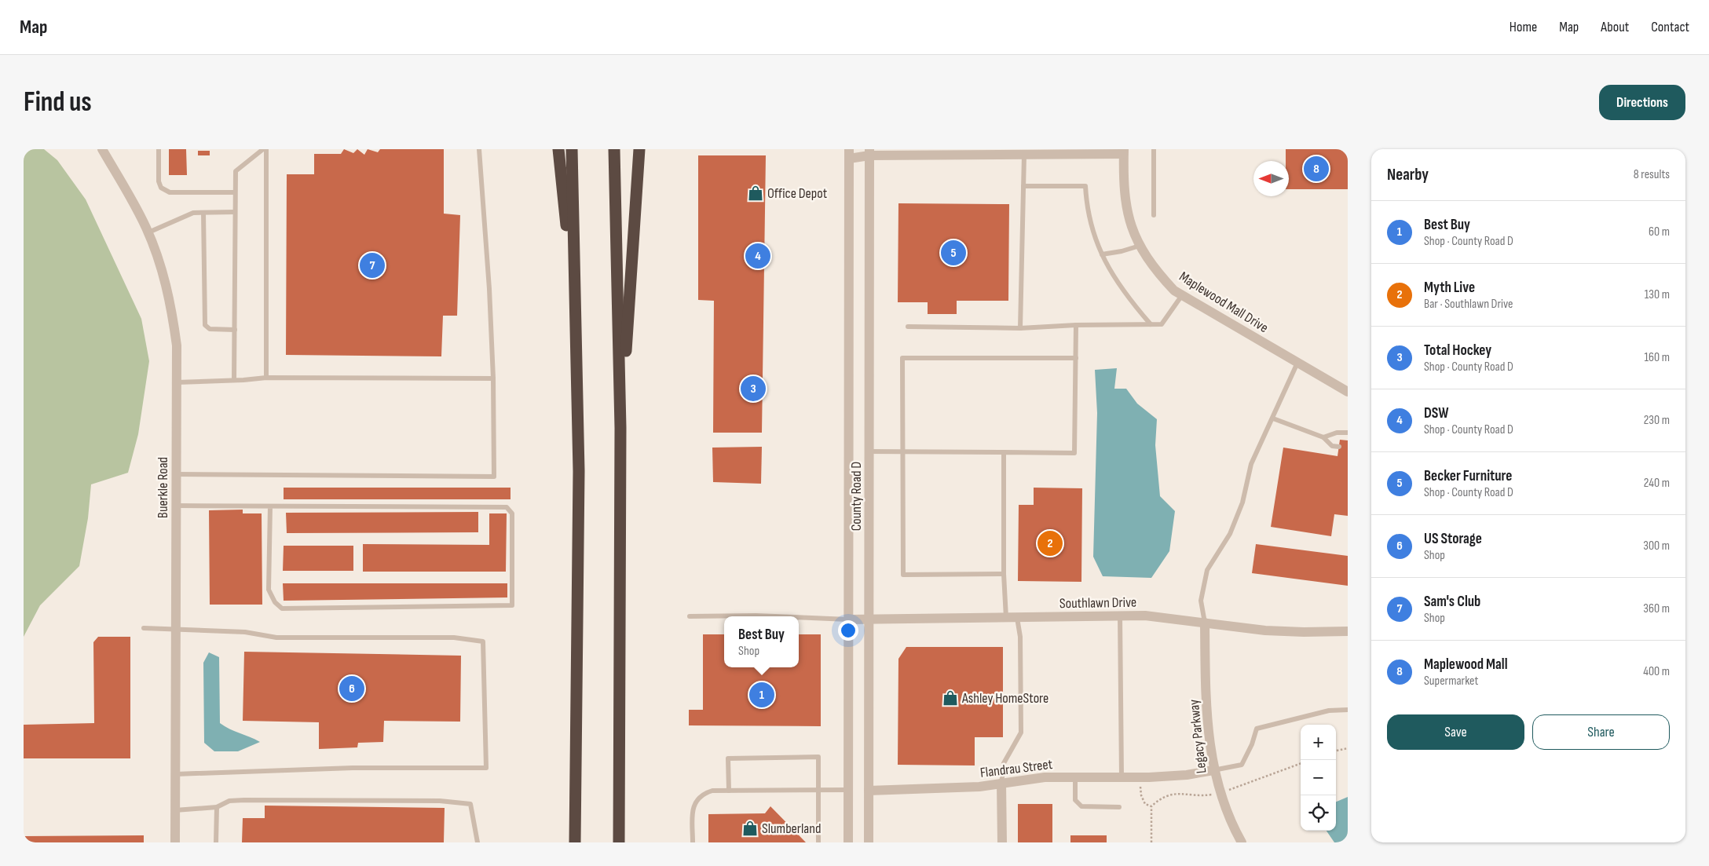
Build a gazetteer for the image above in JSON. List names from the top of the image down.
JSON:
{
  "streets": {
    "street": [
      "Maplewood Mall Drive",
      "Buerkle Road",
      "County Road D",
      "Southlawn Drive",
      "Legacy Parkway",
      "Flandrau Street"
    ]
  },
  "crossings": [
    ["Maplewood Mall Drive", "County Road D"],
    ["County Road D", "Southlawn Drive"],
    ["County Road D", "Flandrau Street"],
    ["Southlawn Drive", "Legacy Parkway"],
    ["Legacy Parkway", "Flandrau Street"]
  ],
  "places": {
    "shop": ["Office Depot", "Ashley HomeStore", "Slumberland"]
  },
  "north": "left",
  "page": {
    "header": "Map",
    "nav": [
      "Home",
      "Map",
      "About",
      "Contact"
    ],
    "buttons": [
      "Directions",
      ["Save", "Share"]
    ],
    "title": "Find us",
    "heading": ["Nearby", "8 results"],
    "pins": [
      "8",
      "5",
      "4",
      "7",
      "3",
      "2",
      "6",
      "1"
    ],
    "list": [
      {
        "mark": "1",
        "name": "Best Buy",
        "note": "Shop · County Road D",
        "value": "60 m"
      },
      {
        "mark": "2",
        "name": "Myth Live",
        "note": "Bar · Southlawn Drive",
        "value": "130 m"
      },
      {
        "mark": "3",
        "name": "Total Hockey",
        "note": "Shop · County Road D",
        "value": "160 m"
      },
      {
        "mark": "4",
        "name": "DSW",
        "note": "Shop · County Road D",
        "value": "230 m"
      },
      {
        "mark": "5",
        "name": "Becker Furniture",
        "note": "Shop · County Road D",
        "value": "240 m"
      },
      {
        "mark": "6",
        "name": "US Storage",
        "note": "Shop",
        "value": "300 m"
      },
      {
        "mark": "7",
        "name": "Sam's Club",
        "note": "Shop",
        "value": "360 m"
      },
      {
        "mark": "8",
        "name": "Maplewood Mall",
        "note": "Supermarket",
        "value": "400 m"
      }
    ],
    "popup": ["Best Buy", "Shop"],
    "map_buttons": ["+", "−"]
  }
}
